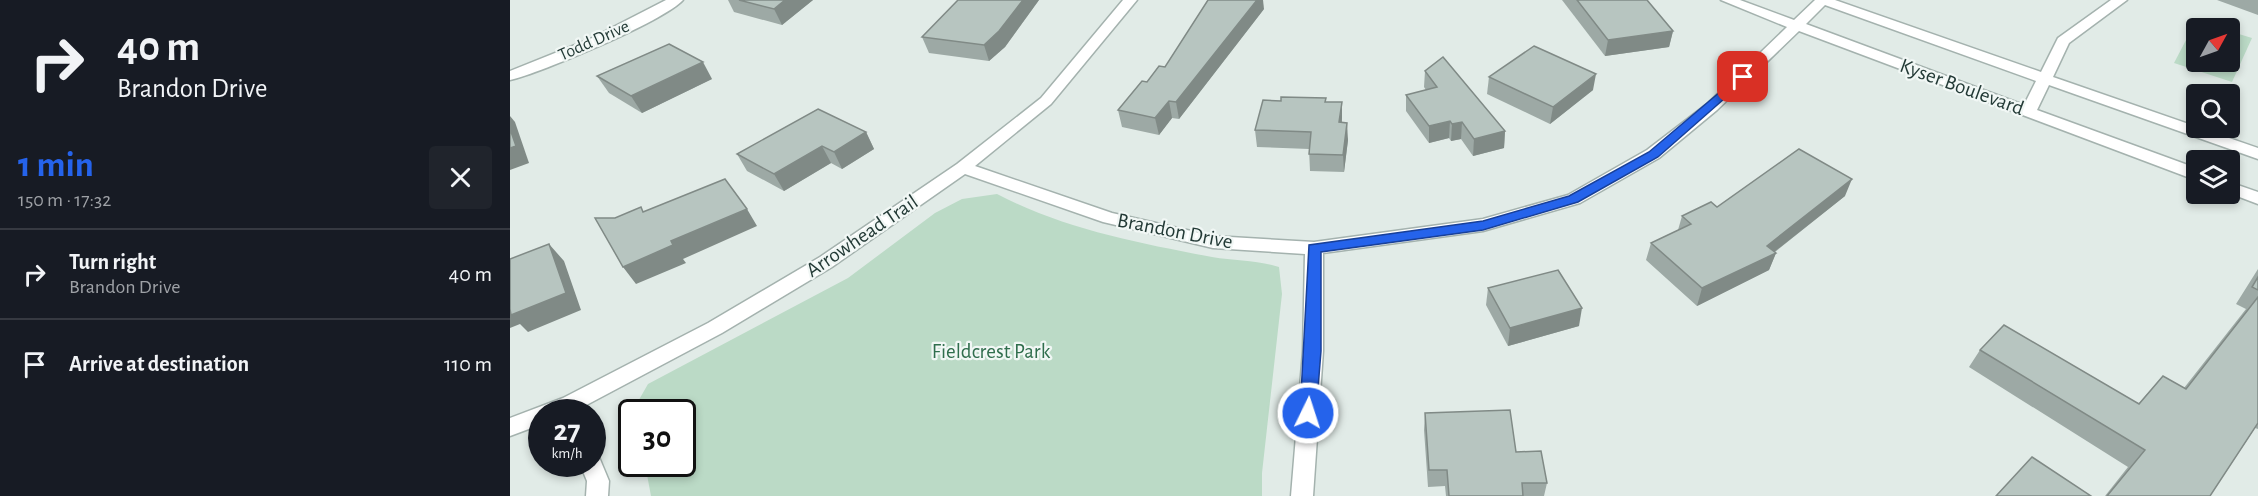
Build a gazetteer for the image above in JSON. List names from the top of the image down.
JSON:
{
  "streets": {
    "street": [
      "Todd Drive",
      "Kyser Boulevard",
      "Brandon Drive",
      "Arrowhead Trail"
    ]
  },
  "crossings": [
    ["Kyser Boulevard", "Brandon Drive"],
    ["Brandon Drive", "Arrowhead Trail"]
  ],
  "parks": ["Fieldcrest Park"],
  "north": "top right",
  "page": {
    "turn": ["40 m", "Brandon Drive"],
    "heading": ["1 min", "150 m · 17:32"],
    "list": [
      {
        "name": "Turn right",
        "note": "Brandon Drive",
        "value": "40 m"
      },
      {
        "name": "Arrive at destination",
        "value": "110 m"
      }
    ],
    "speed": "27 km/h",
    "limit": "30"
  }
}
